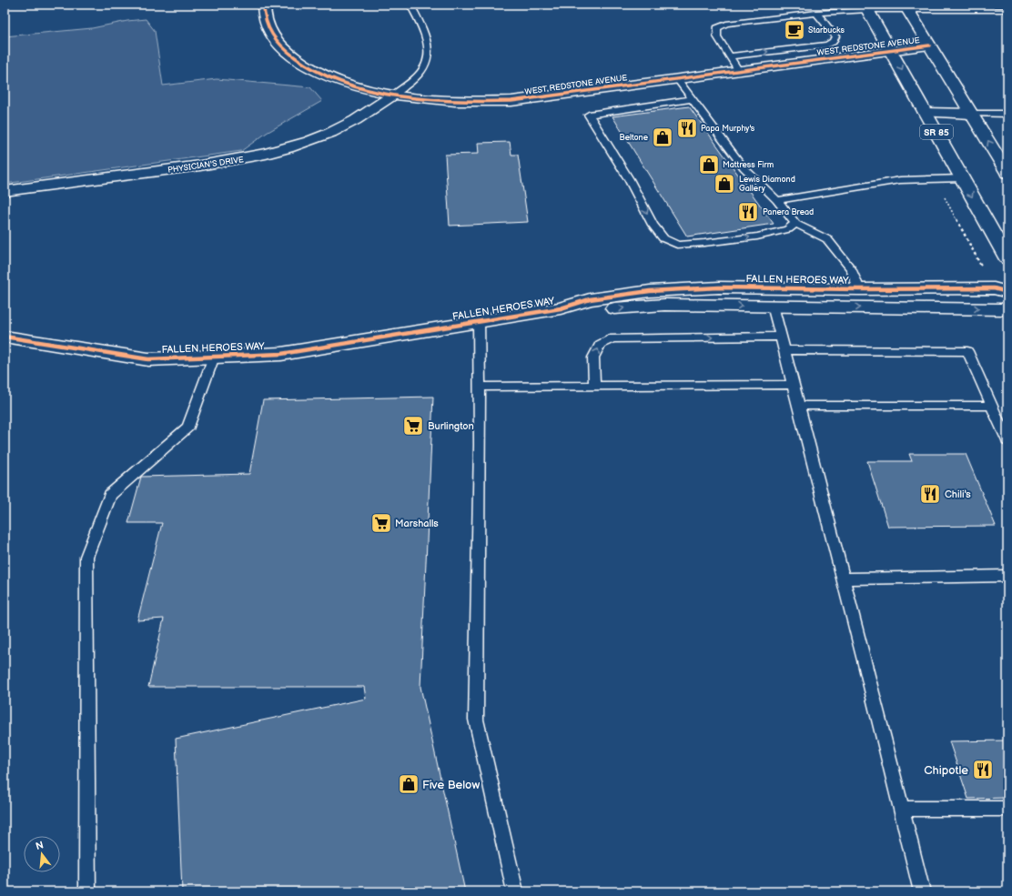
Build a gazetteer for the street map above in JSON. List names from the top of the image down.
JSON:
{
  "streets": {
    "street": [
      "WEST REDSTONE AVENUE",
      "SR 85",
      "PHYSICIAN'S DRIVE",
      "FALLEN HEROES WAY"
    ]
  },
  "crossings": [
    ["WEST REDSTONE AVENUE", "SR 85"],
    ["WEST REDSTONE AVENUE", "PHYSICIAN'S DRIVE"]
  ],
  "places": {
    "cafe": ["Starbucks"],
    "restaurant": [
      "Papa Murphy's",
      "Panera Bread",
      "Chili's",
      "Chipotle"
    ],
    "shop": [
      "Beltone",
      "Mattress Firm",
      "Lewis Diamond Gallery",
      "Five Below"
    ],
    "supermarket": ["Burlington", "Marshalls"]
  },
  "north": "top"
}
